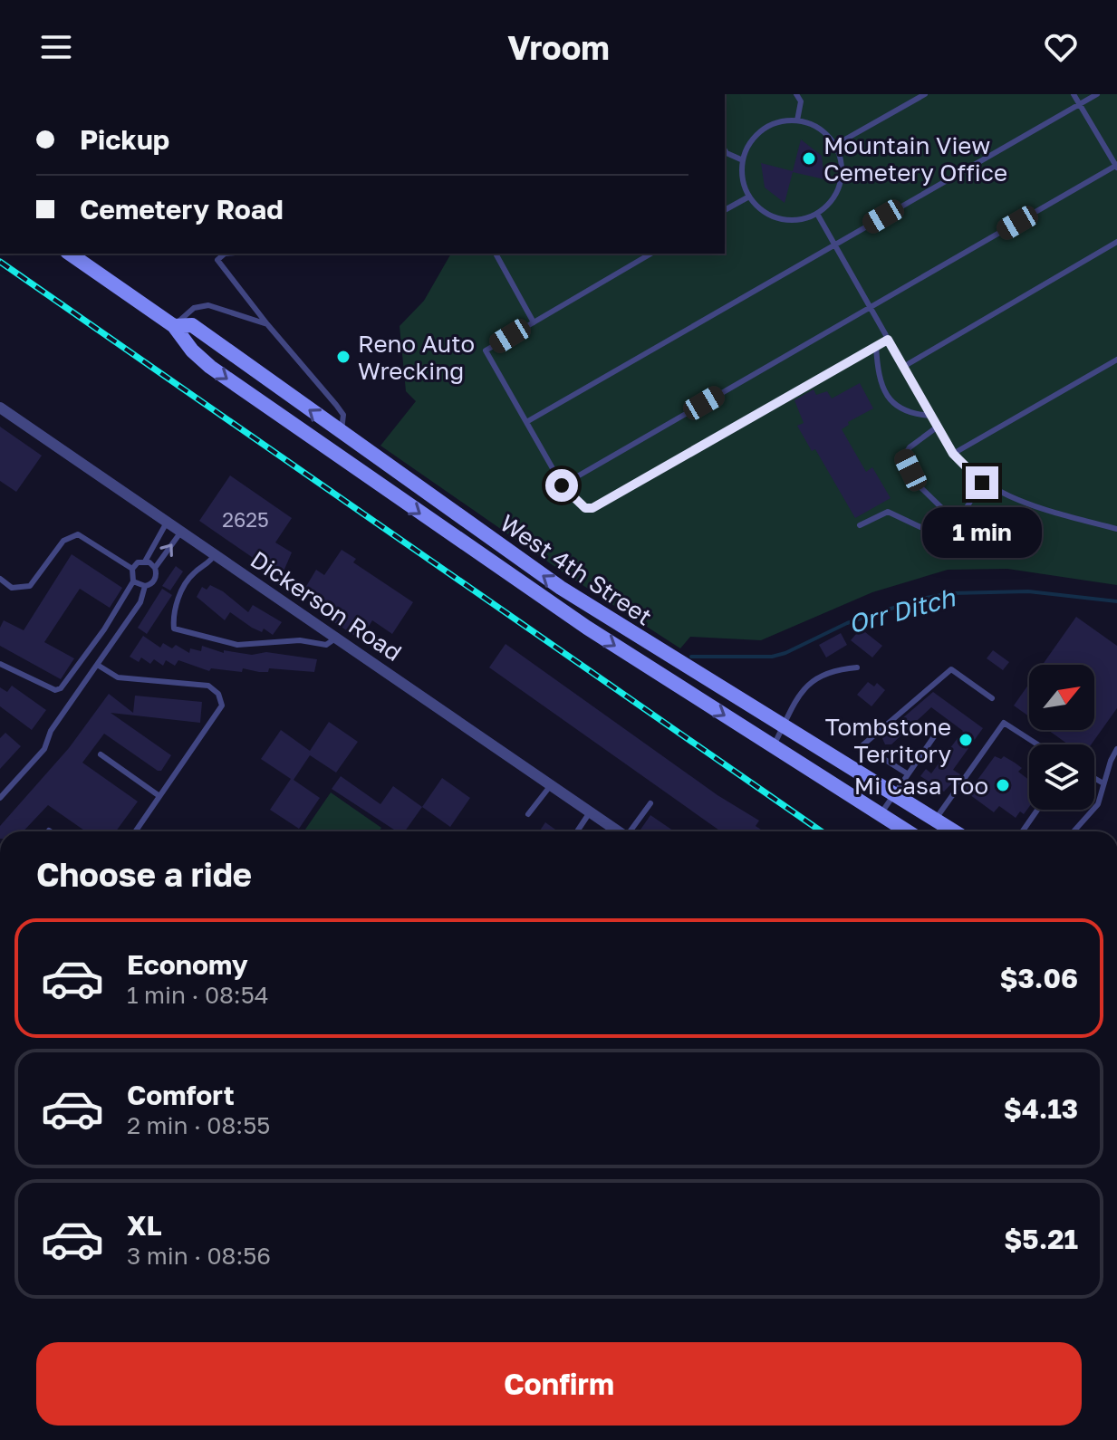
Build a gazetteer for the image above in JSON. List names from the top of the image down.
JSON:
{
  "streets": {
    "main road": ["West 4th Street"],
    "street": ["Dickerson Road"]
  },
  "water": ["Orr Ditch"],
  "places": [
    "Mountain View Cemetery Office",
    "Reno Auto Wrecking",
    "Tombstone Territory",
    "Mi Casa Too"
  ],
  "house_numbers": ["2625"],
  "north": "top right",
  "page": {
    "header": "Vroom",
    "banner": ["Pickup", "Cemetery Road"],
    "bubble": "1 min",
    "heading": "Choose a ride",
    "list": [
      {
        "name": "Economy",
        "note": "1 min · 08:54",
        "value": "$3.06"
      },
      {
        "name": "Comfort",
        "note": "2 min · 08:55",
        "value": "$4.13"
      },
      {
        "name": "XL",
        "note": "3 min · 08:56",
        "value": "$5.21"
      }
    ],
    "buttons": "Confirm"
  }
}
